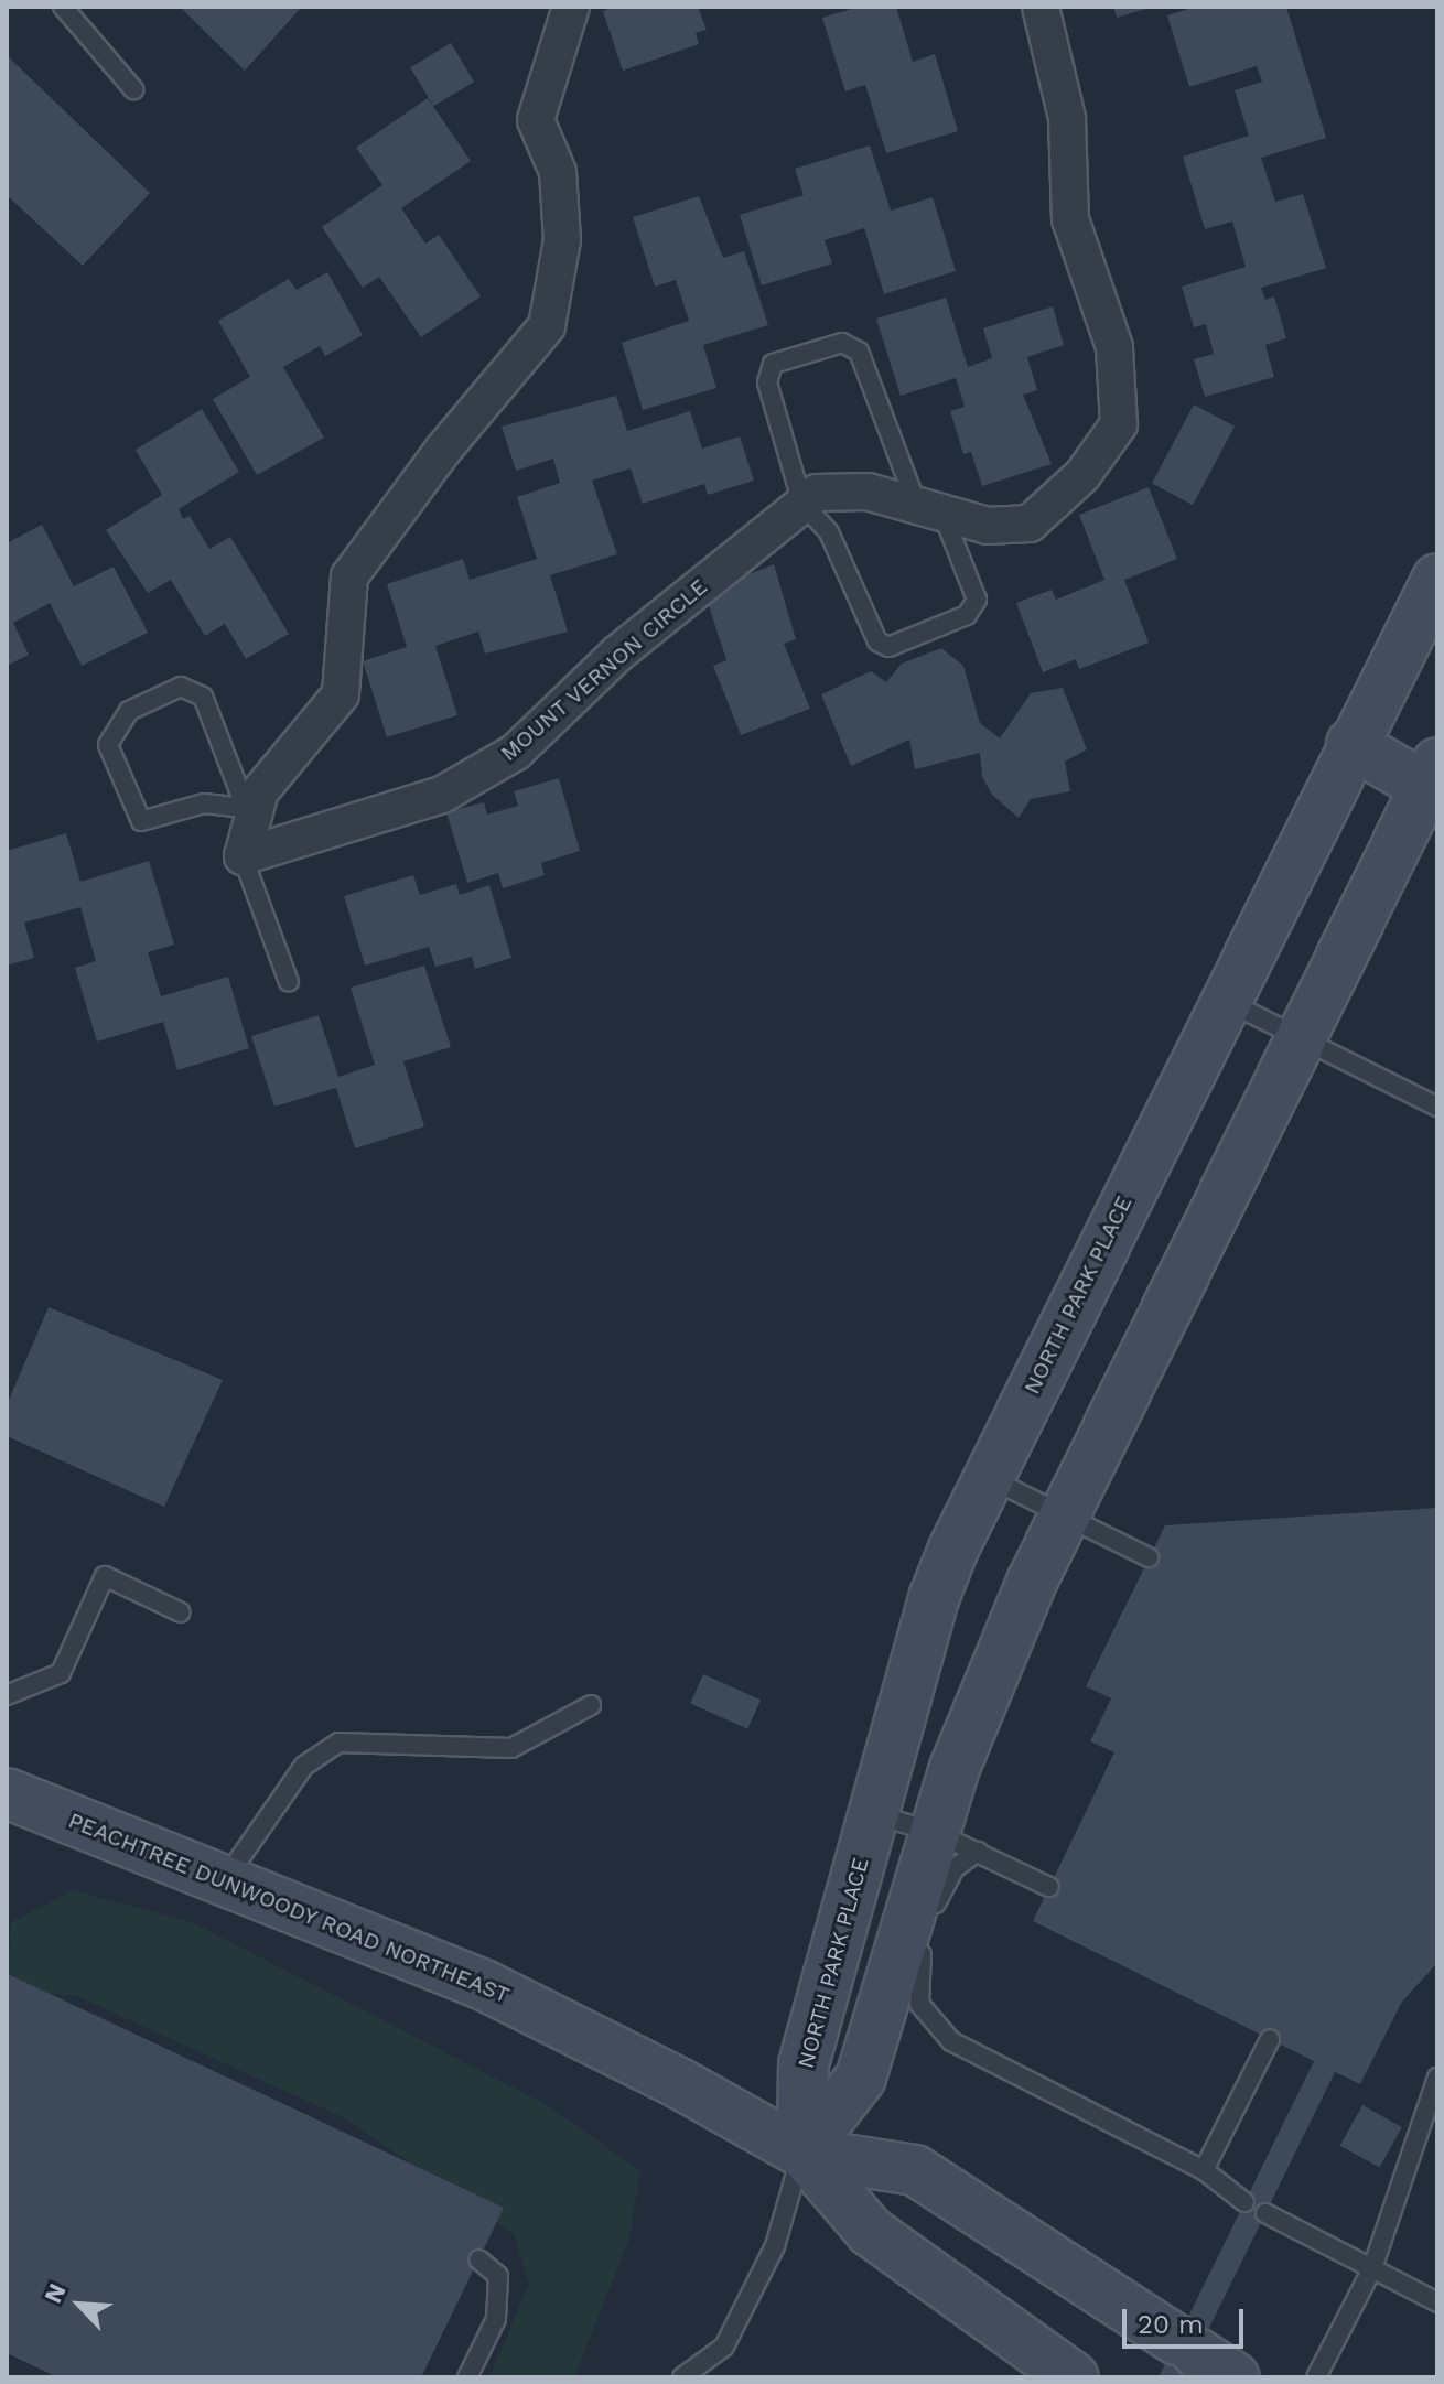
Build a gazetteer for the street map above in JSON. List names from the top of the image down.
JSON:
{
  "streets": {
    "street": ["MOUNT VERNON CIRCLE", "NORTH PARK PLACE", "PEACHTREE DUNWOODY ROAD NORTHEAST"]
  },
  "crossings": [
    ["NORTH PARK PLACE", "PEACHTREE DUNWOODY ROAD NORTHEAST"]
  ],
  "scale_bar": "20 m",
  "north": "top left"
}
